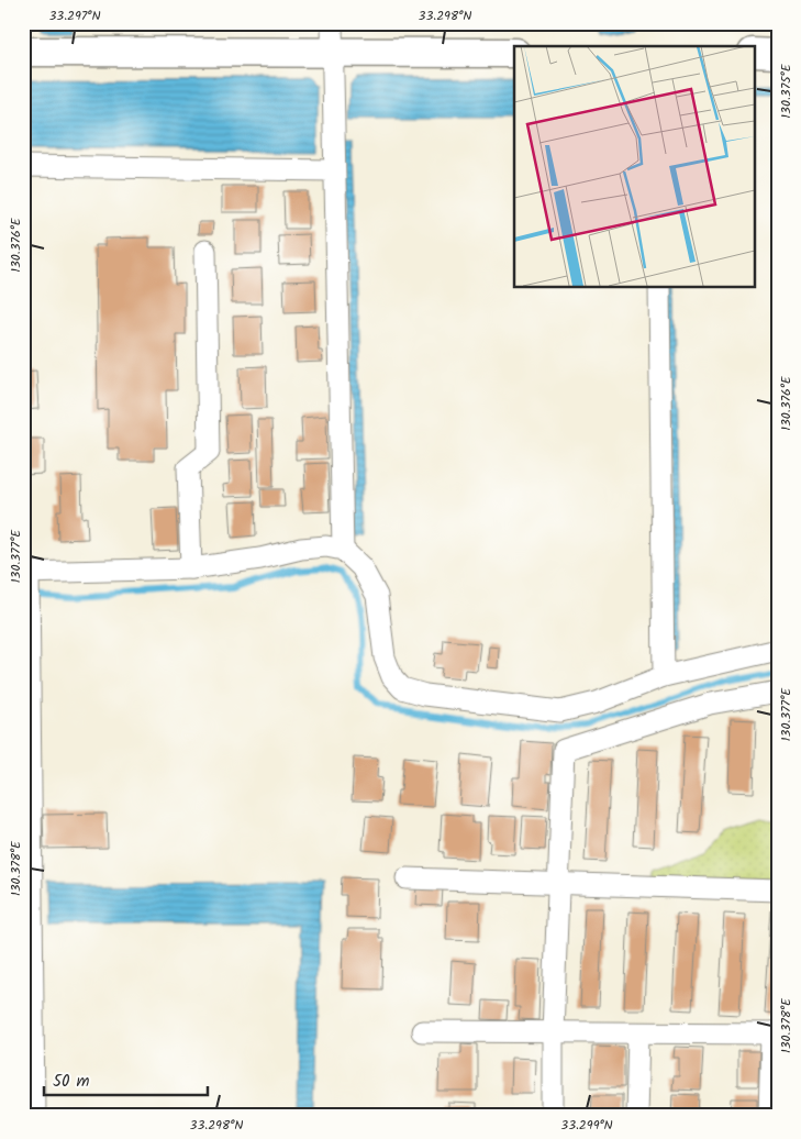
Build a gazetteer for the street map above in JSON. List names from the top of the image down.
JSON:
{
  "scale_bar": "50 m",
  "coordinates": [
    "33.297°N",
    "33.298°N",
    "130.375°E",
    "130.376°E",
    "130.377°E",
    "130.378°E",
    "33.299°N"
  ]
}
